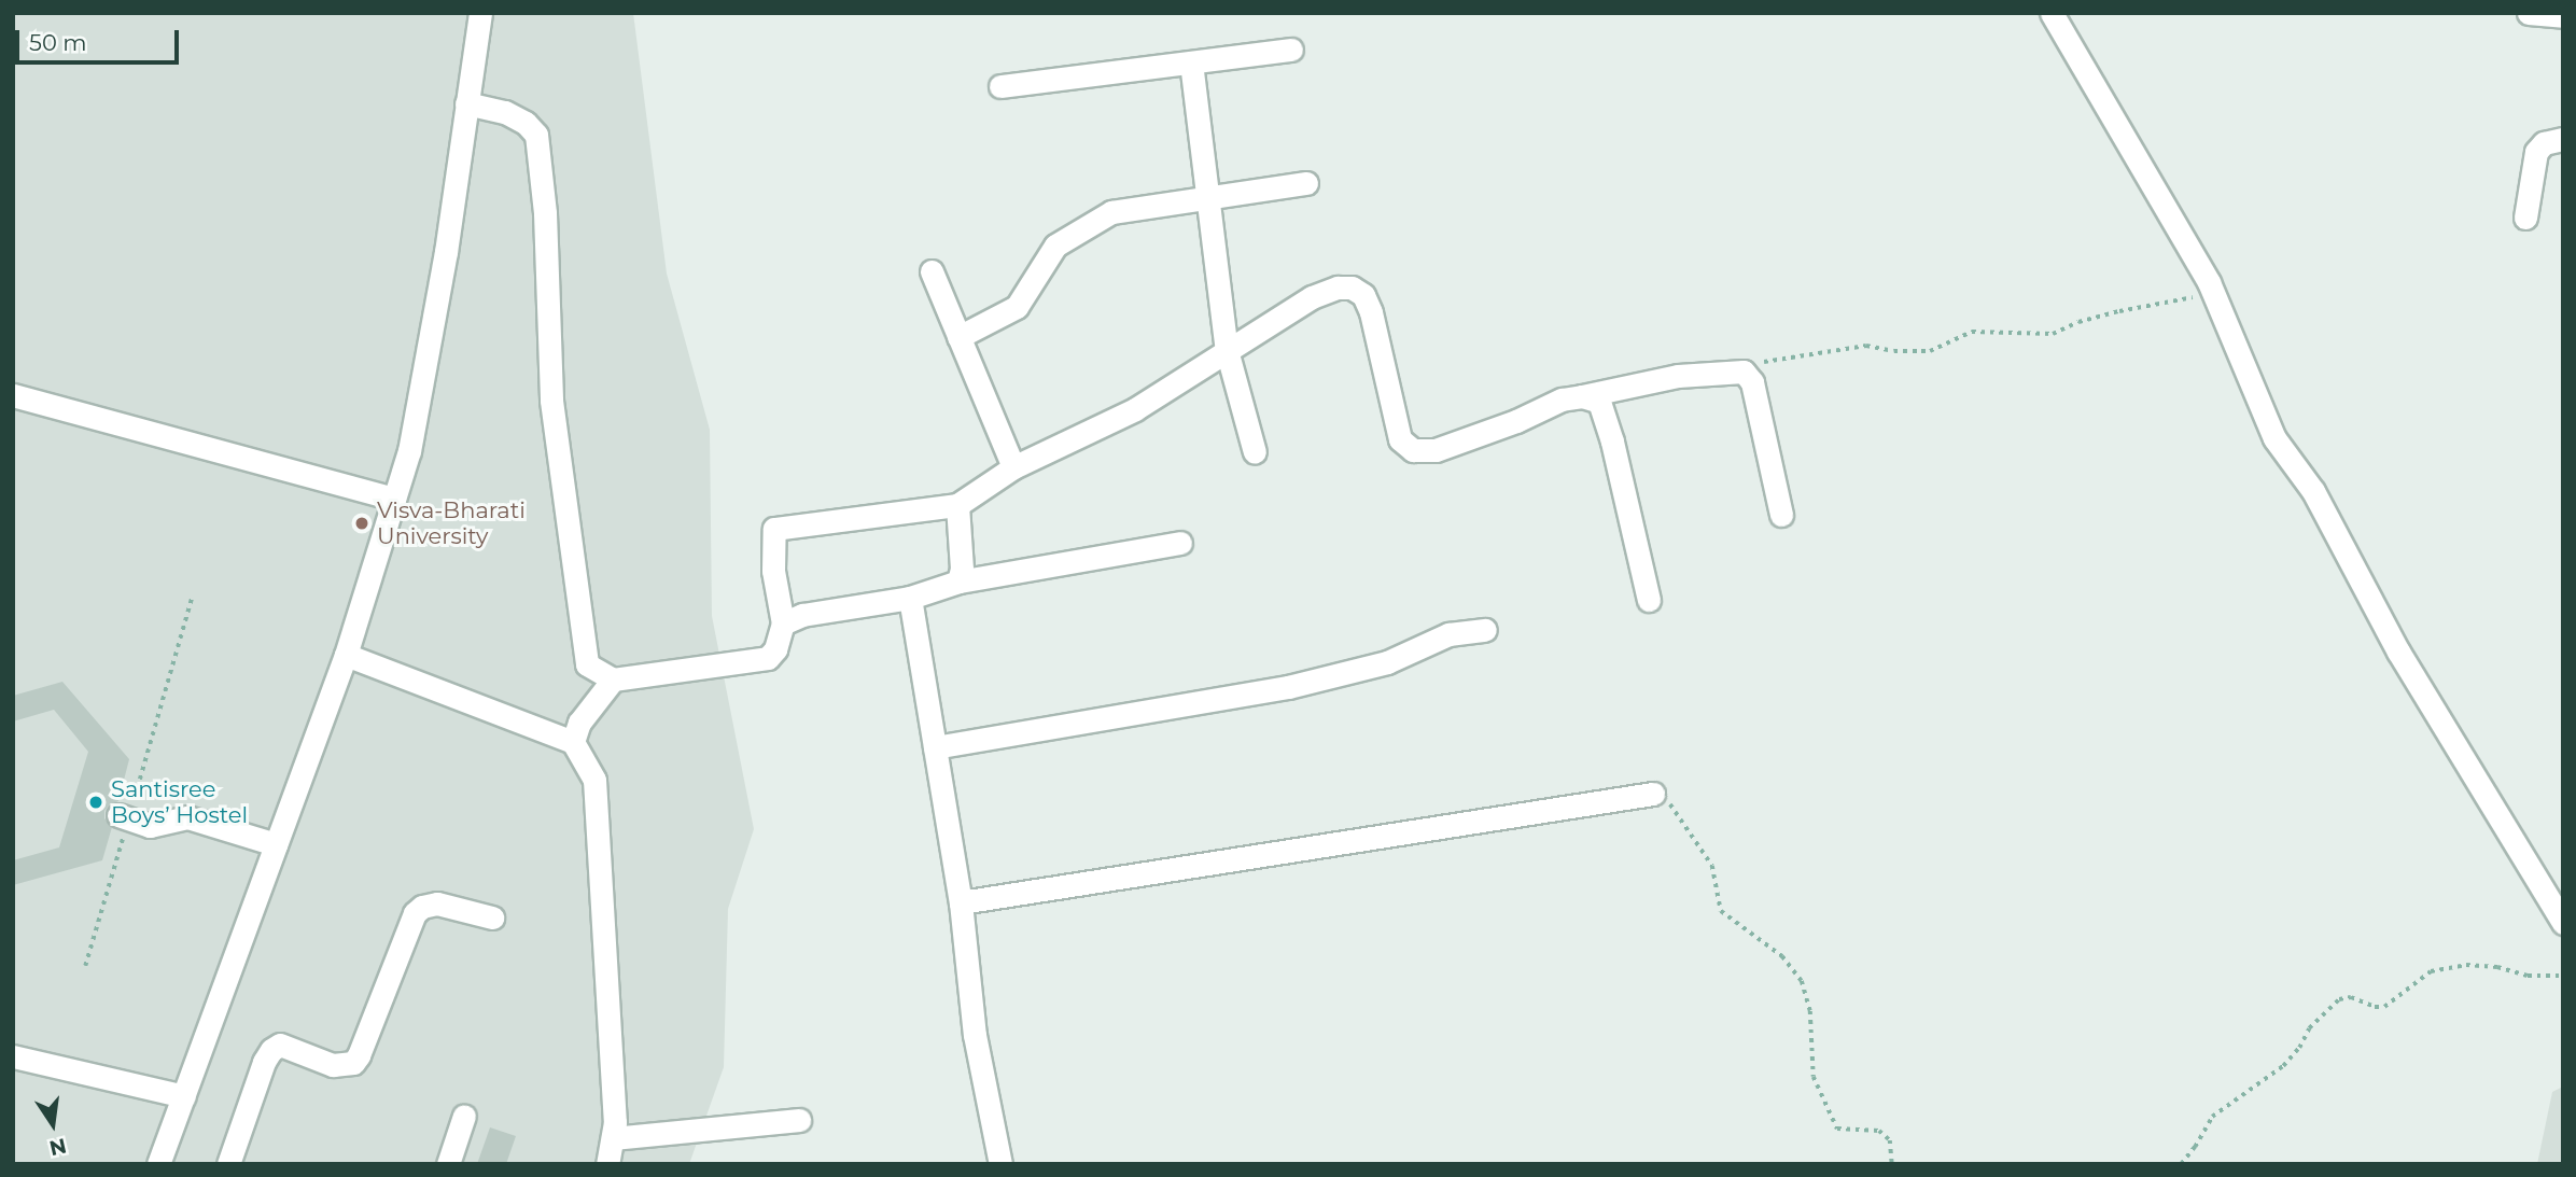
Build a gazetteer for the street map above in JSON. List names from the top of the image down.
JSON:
{
  "places": ["Visva-Bharati University", "Santisree Boys’ Hostel"],
  "scale_bar": "50 m",
  "north": "bottom"
}
